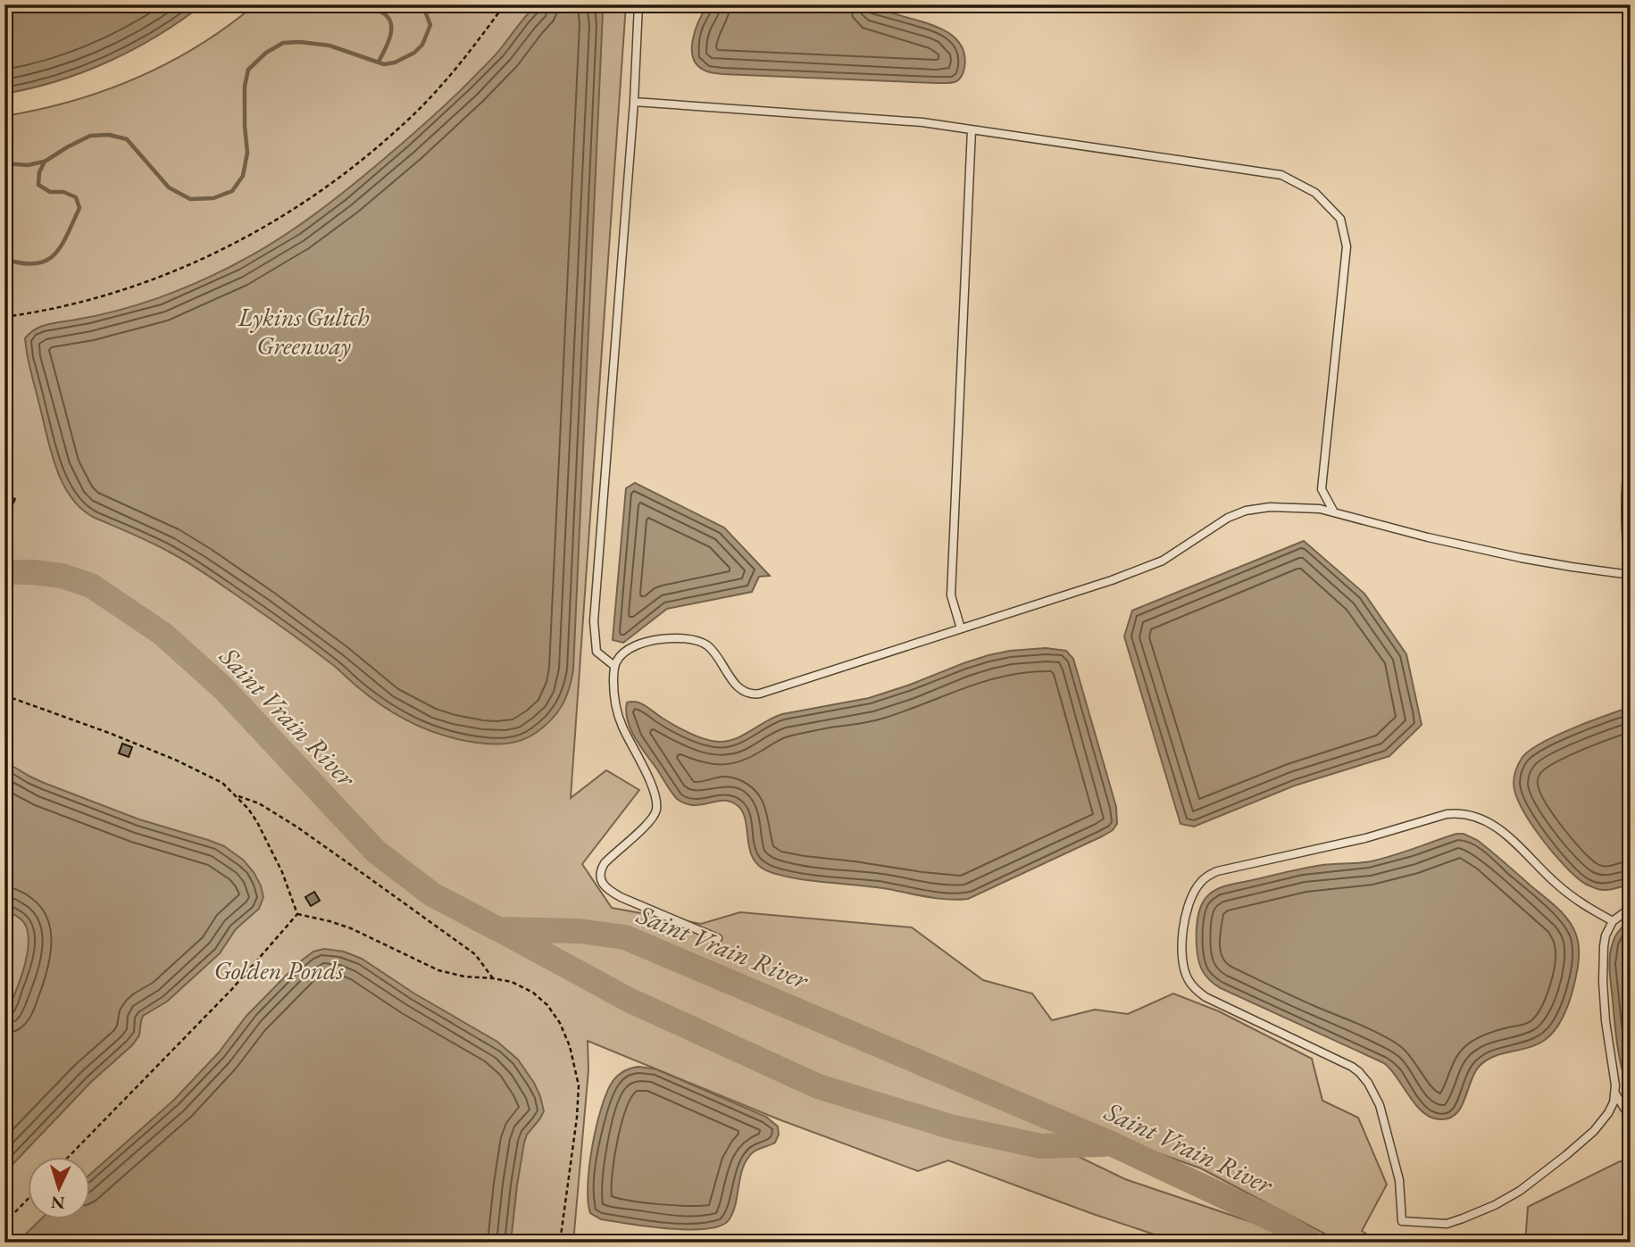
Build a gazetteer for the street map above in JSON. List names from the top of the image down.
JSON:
{
  "water": ["Saint Vrain River"],
  "parks": ["Lykins Gultch Greenway", "Golden Ponds"],
  "north": "bottom"
}
